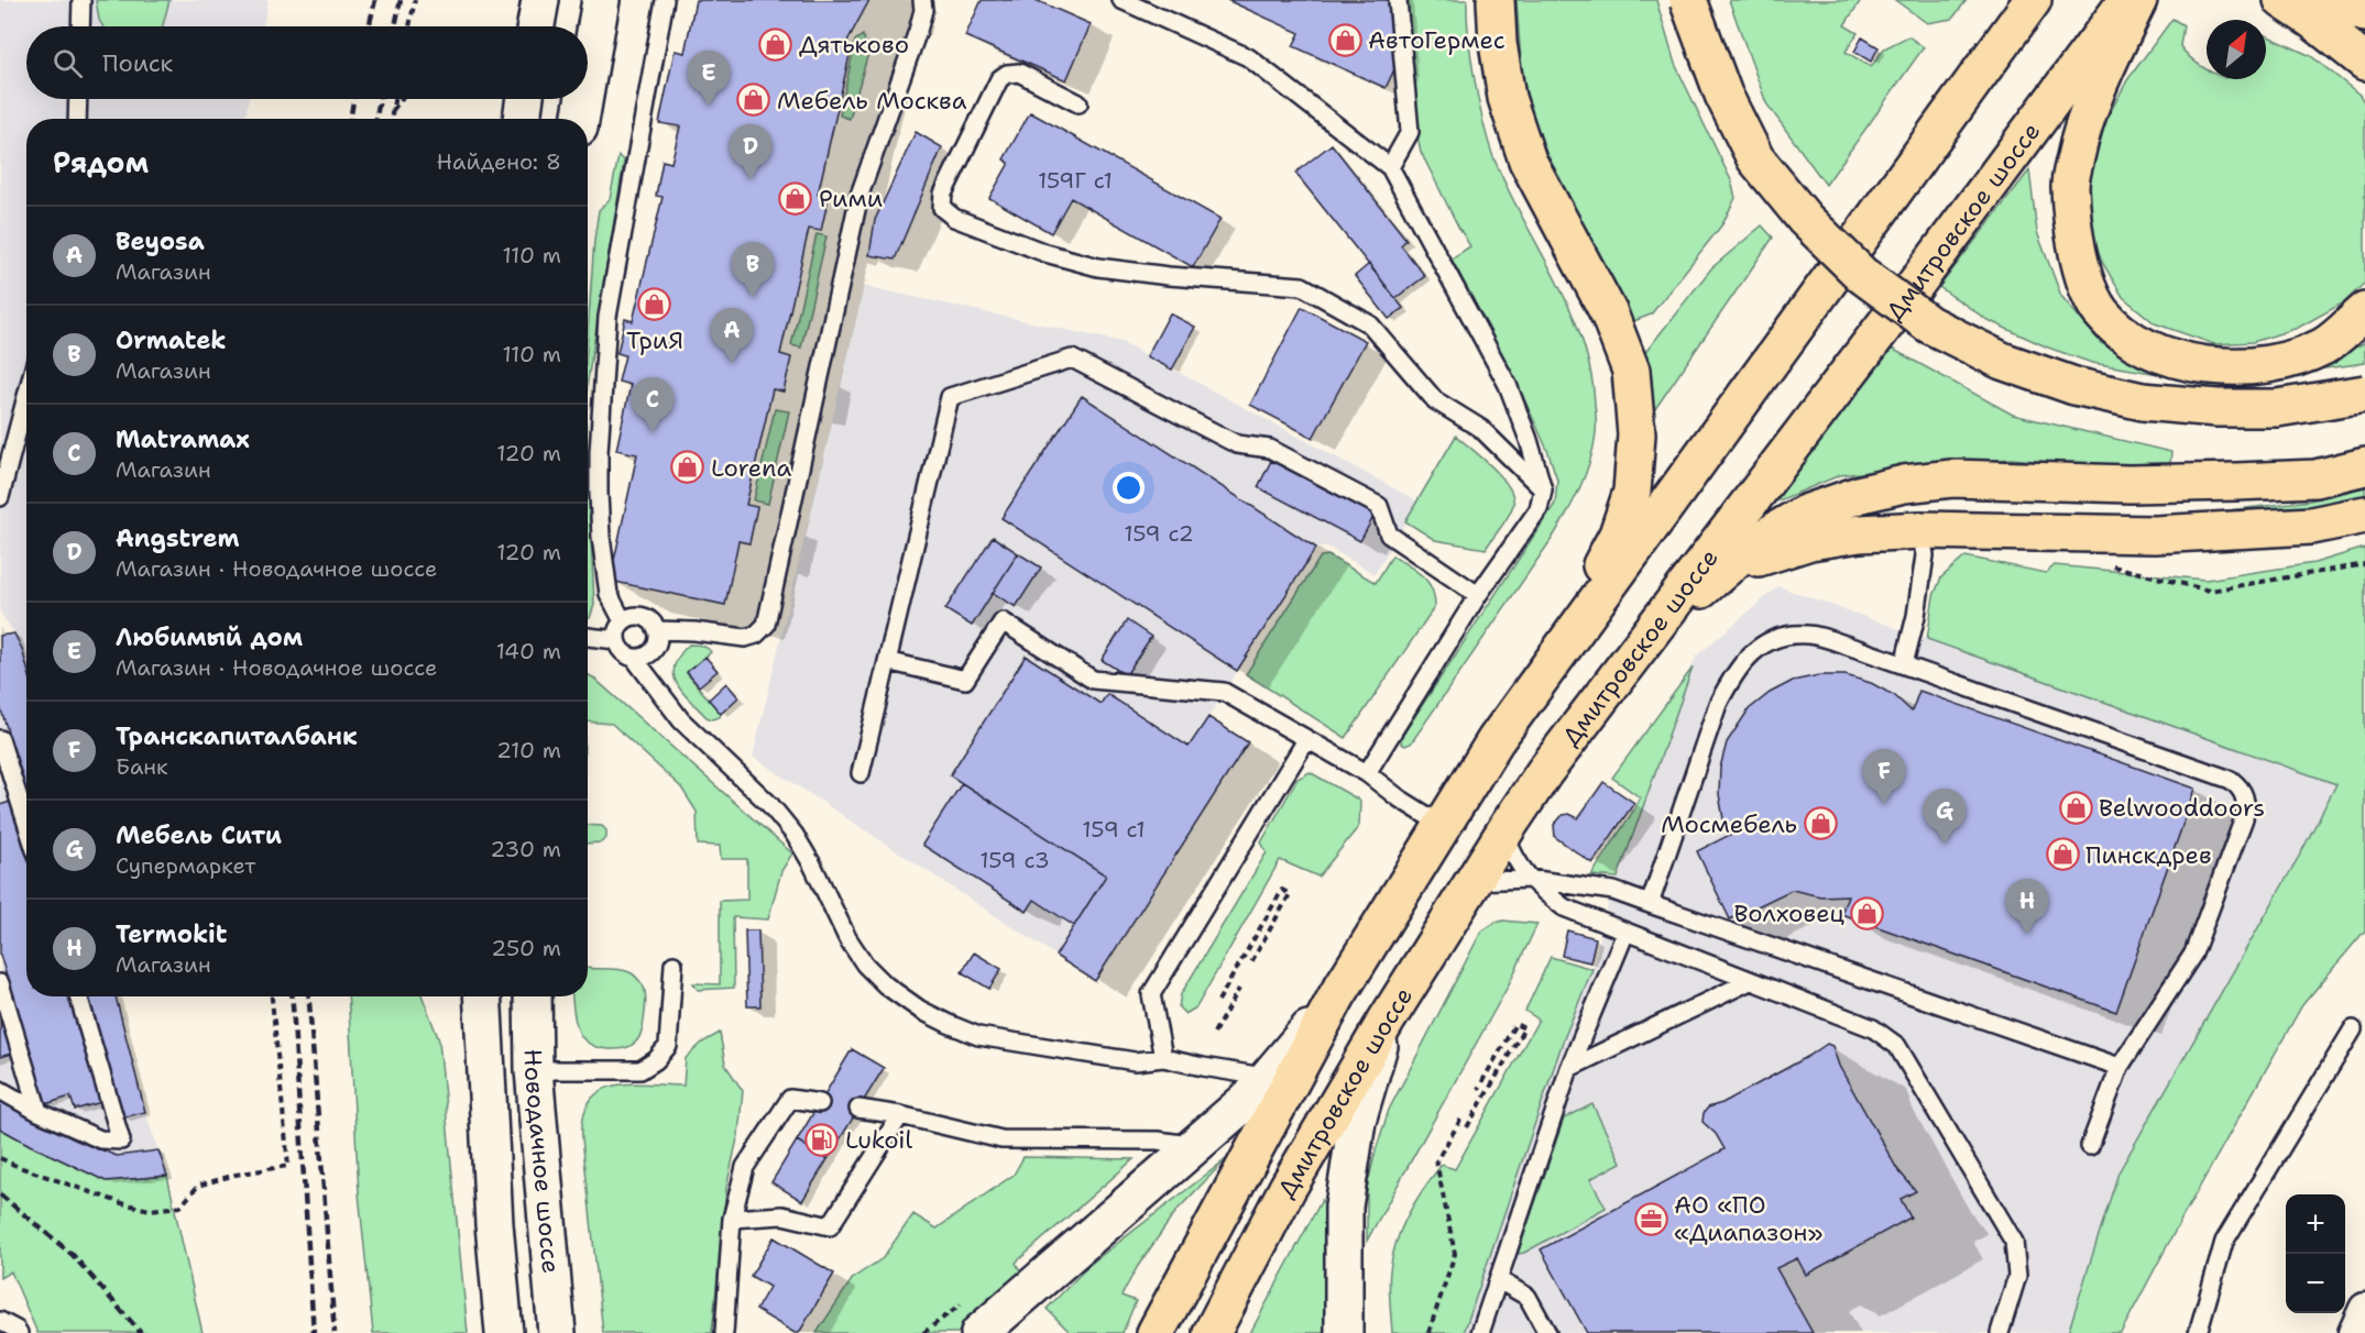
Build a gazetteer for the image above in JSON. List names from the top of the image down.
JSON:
{
  "streets": {
    "main road": ["Дмитровское шоссе", "Новодачное шоссе"]
  },
  "places": {
    "shop": [
      "АвтоГермес",
      "Дятьково",
      "Мебель Москва",
      "Рими",
      "ТриЯ",
      "Lorena",
      "Belwooddoors",
      "Мосмебель",
      "Пинскдрев",
      "Волховец"
    ],
    "fuel station": ["Lukoil"],
    "office": ["АО «ПО «Диапазон»"]
  },
  "house_numbers": [
    "159Г с1",
    "159 с2",
    "159 с1",
    "159 с3"
  ],
  "north": "top right",
  "page": {
    "search": "Поиск",
    "pins": [
      "E",
      "D",
      "B",
      "A",
      "C",
      "F",
      "G",
      "H"
    ],
    "heading": ["Рядом", "Найдено: 8"],
    "list": [
      {
        "mark": "A",
        "name": "Beyosa",
        "note": "Магазин",
        "value": "110 m"
      },
      {
        "mark": "B",
        "name": "Ormatek",
        "note": "Магазин",
        "value": "110 m"
      },
      {
        "mark": "C",
        "name": "Matramax",
        "note": "Магазин",
        "value": "120 m"
      },
      {
        "mark": "D",
        "name": "Angstrem",
        "note": "Магазин · Новодачное шоссе",
        "value": "120 m"
      },
      {
        "mark": "E",
        "name": "Любимый дом",
        "note": "Магазин · Новодачное шоссе",
        "value": "140 m"
      },
      {
        "mark": "F",
        "name": "Транскапиталбанк",
        "note": "Банк",
        "value": "210 m"
      },
      {
        "mark": "G",
        "name": "Мебель Сити",
        "note": "Супермаркет",
        "value": "230 m"
      },
      {
        "mark": "H",
        "name": "Termokit",
        "note": "Магазин",
        "value": "250 m"
      }
    ],
    "map_buttons": ["+", "−"]
  }
}
